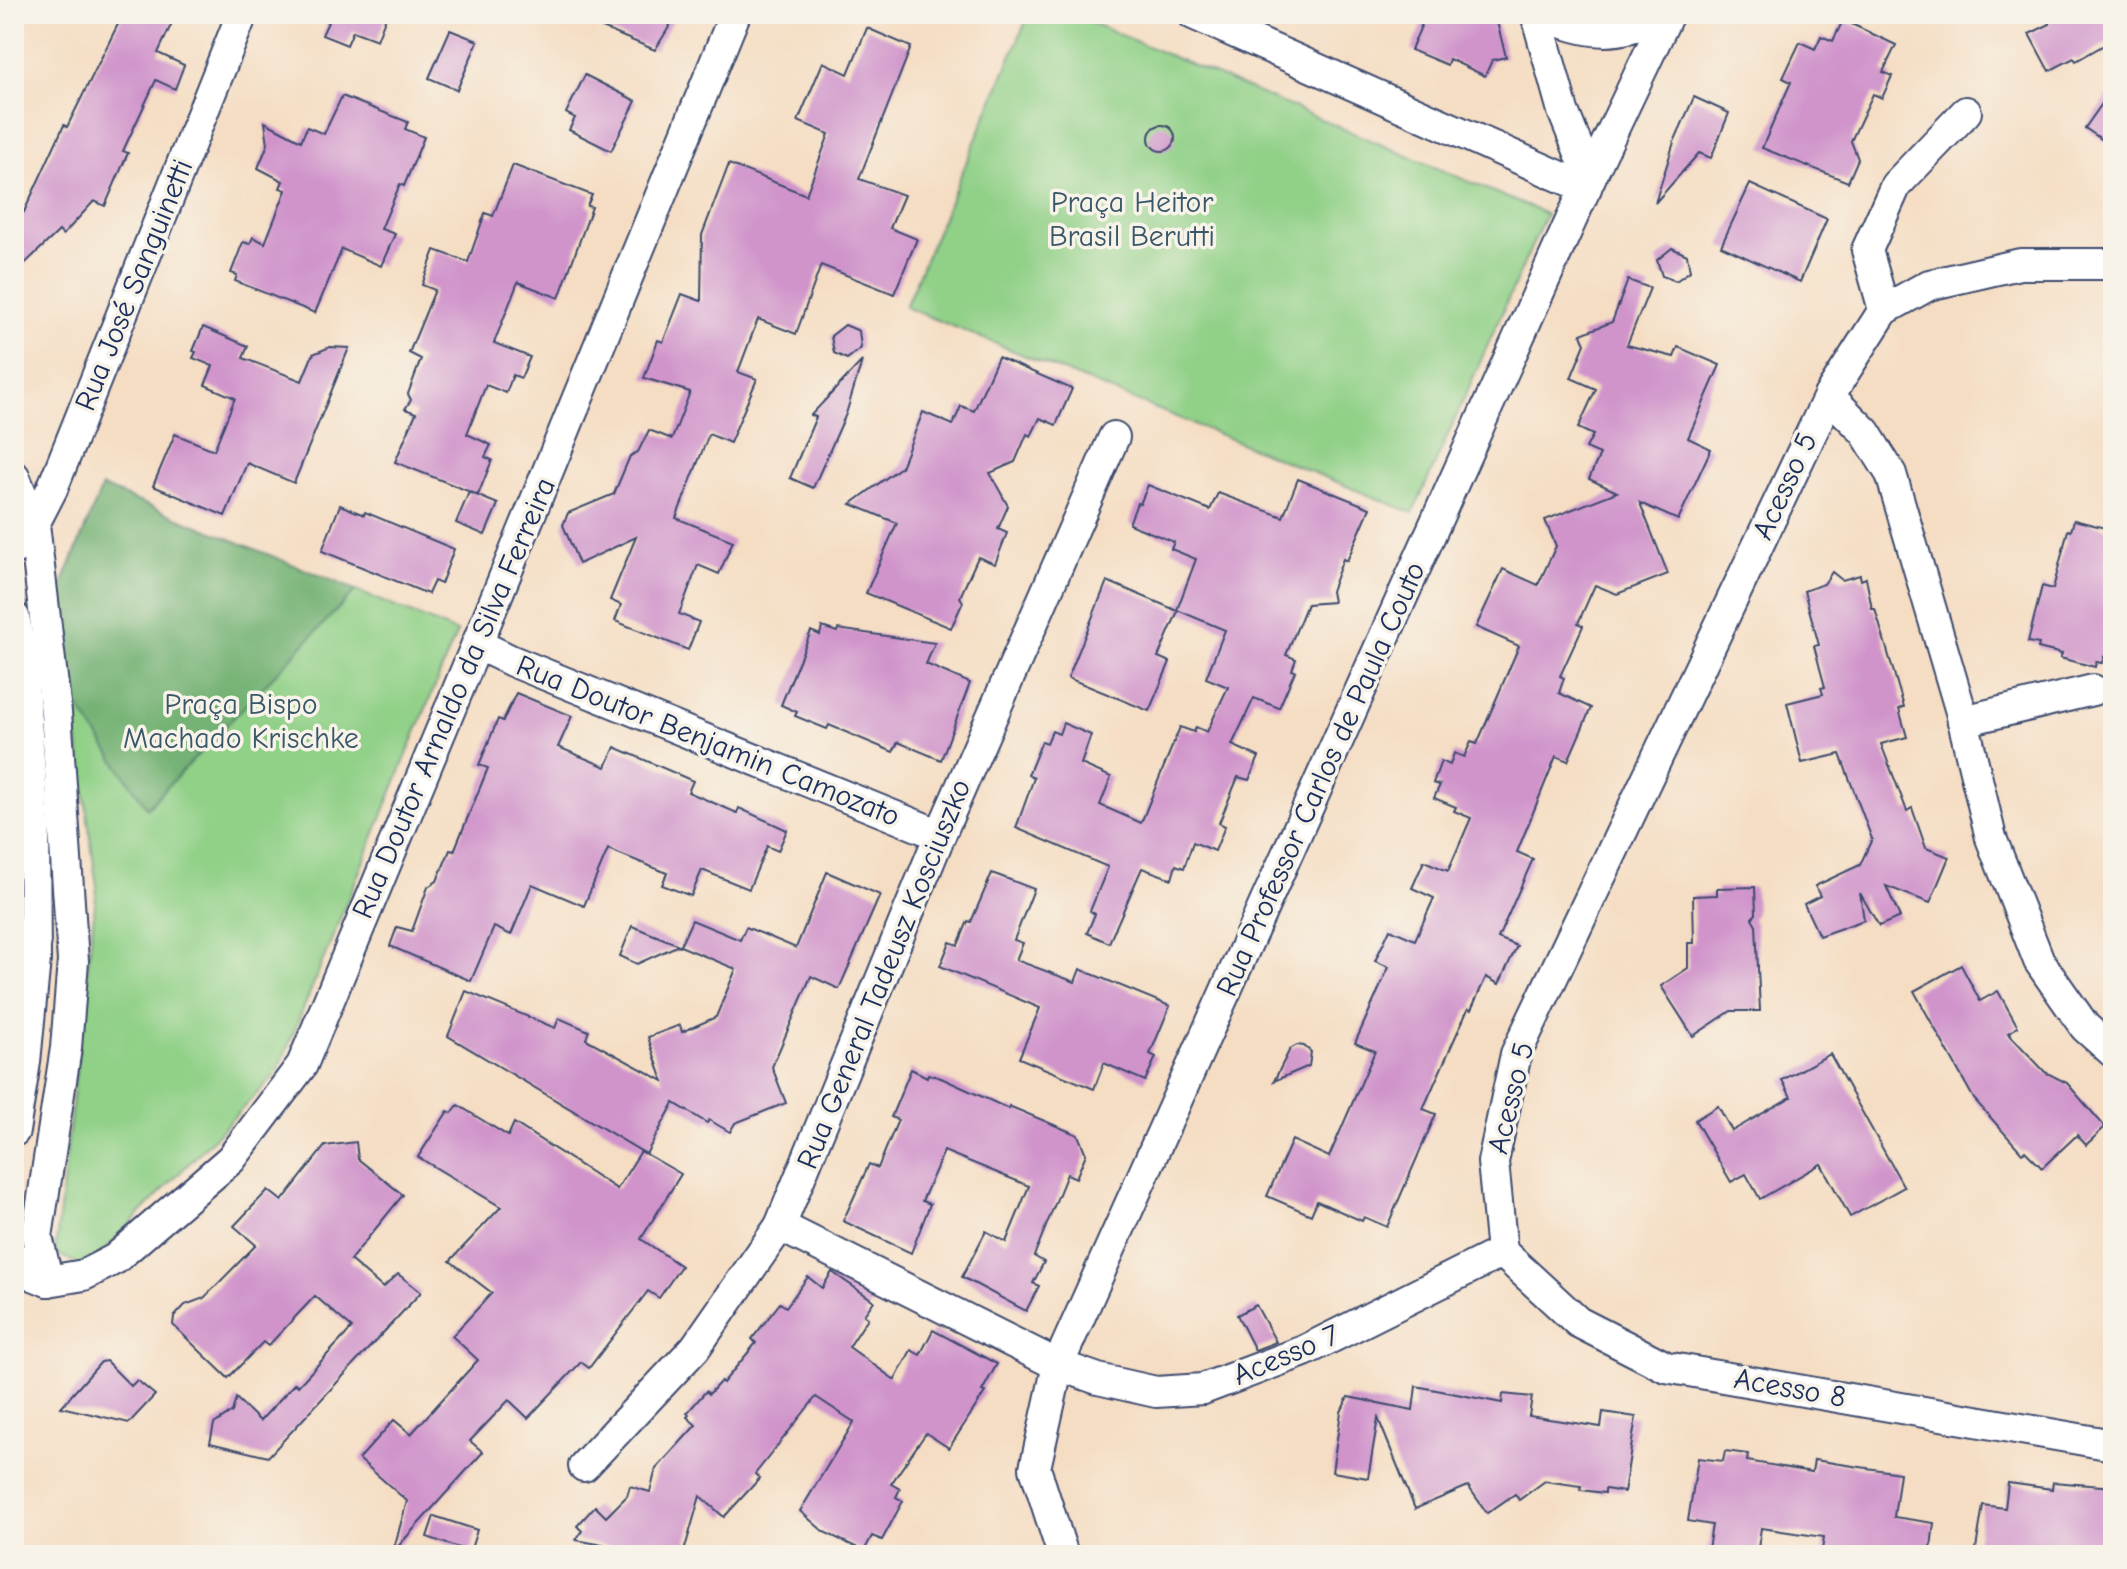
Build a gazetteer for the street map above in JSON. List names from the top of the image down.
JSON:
{
  "streets": {
    "street": [
      "Rua José Sanguinetti",
      "Acesso 5",
      "Rua Doutor Arnaldo da Silva Ferreira",
      "Rua Doutor Benjamin Camozato",
      "Rua Professor Carlos de Paula Couto",
      "Rua General Tadeusz Kosciuszko",
      "Acesso 7",
      "Acesso 8"
    ]
  },
  "crossings": [
    ["Acesso 5", "Acesso 7"],
    ["Acesso 5", "Acesso 8"],
    ["Rua Doutor Arnaldo da Silva Ferreira", "Rua Doutor Benjamin Camozato"],
    ["Rua Doutor Benjamin Camozato", "Rua General Tadeusz Kosciuszko"],
    ["Rua Professor Carlos de Paula Couto", "Acesso 7"],
    ["Rua General Tadeusz Kosciuszko", "Acesso 7"],
    ["Acesso 7", "Acesso 8"]
  ],
  "parks": ["Praça Heitor Brasil Berutti", "Praça Bispo Machado Krischke"]
}
